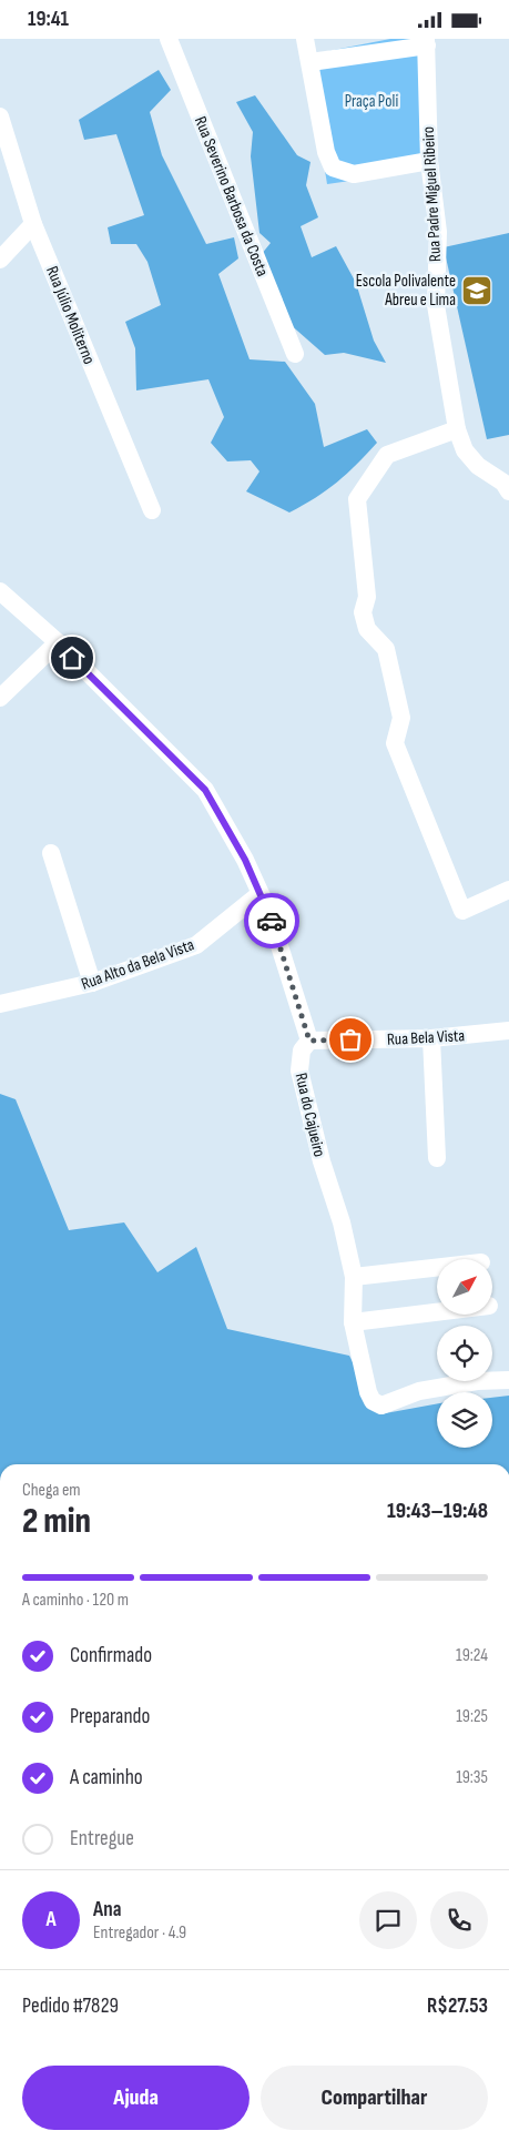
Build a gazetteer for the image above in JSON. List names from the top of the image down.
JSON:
{
  "streets": {
    "street": [
      "Rua Padre Miguel Ribeiro",
      "Rua Severino Barbosa da Costa",
      "Rua Júlio Moliterno",
      "Rua Alto da Bela Vista",
      "Rua Bela Vista",
      "Rua do Cajueiro"
    ]
  },
  "crossings": [
    ["Rua Bela Vista", "Rua do Cajueiro"]
  ],
  "parks": ["Praça Poli"],
  "places": {
    "school or university": ["Escola Polivalente Abreu e Lima"]
  },
  "north": "top right",
  "page": {
    "status": "19:41",
    "heading": ["2 min", "Chega em", "19:43–19:48"],
    "panel": [
      "Ana",
      "Entregador · 4.9",
      "Pedido #7829",
      "R$27.53"
    ],
    "bar": "A caminho · 120 m",
    "list": [
      ["Confirmado", "19:24"],
      ["Preparando", "19:25"],
      ["A caminho", "19:35"],
      "Entregue"
    ],
    "round": "A",
    "buttons": ["Ajuda", "Compartilhar"]
  }
}
